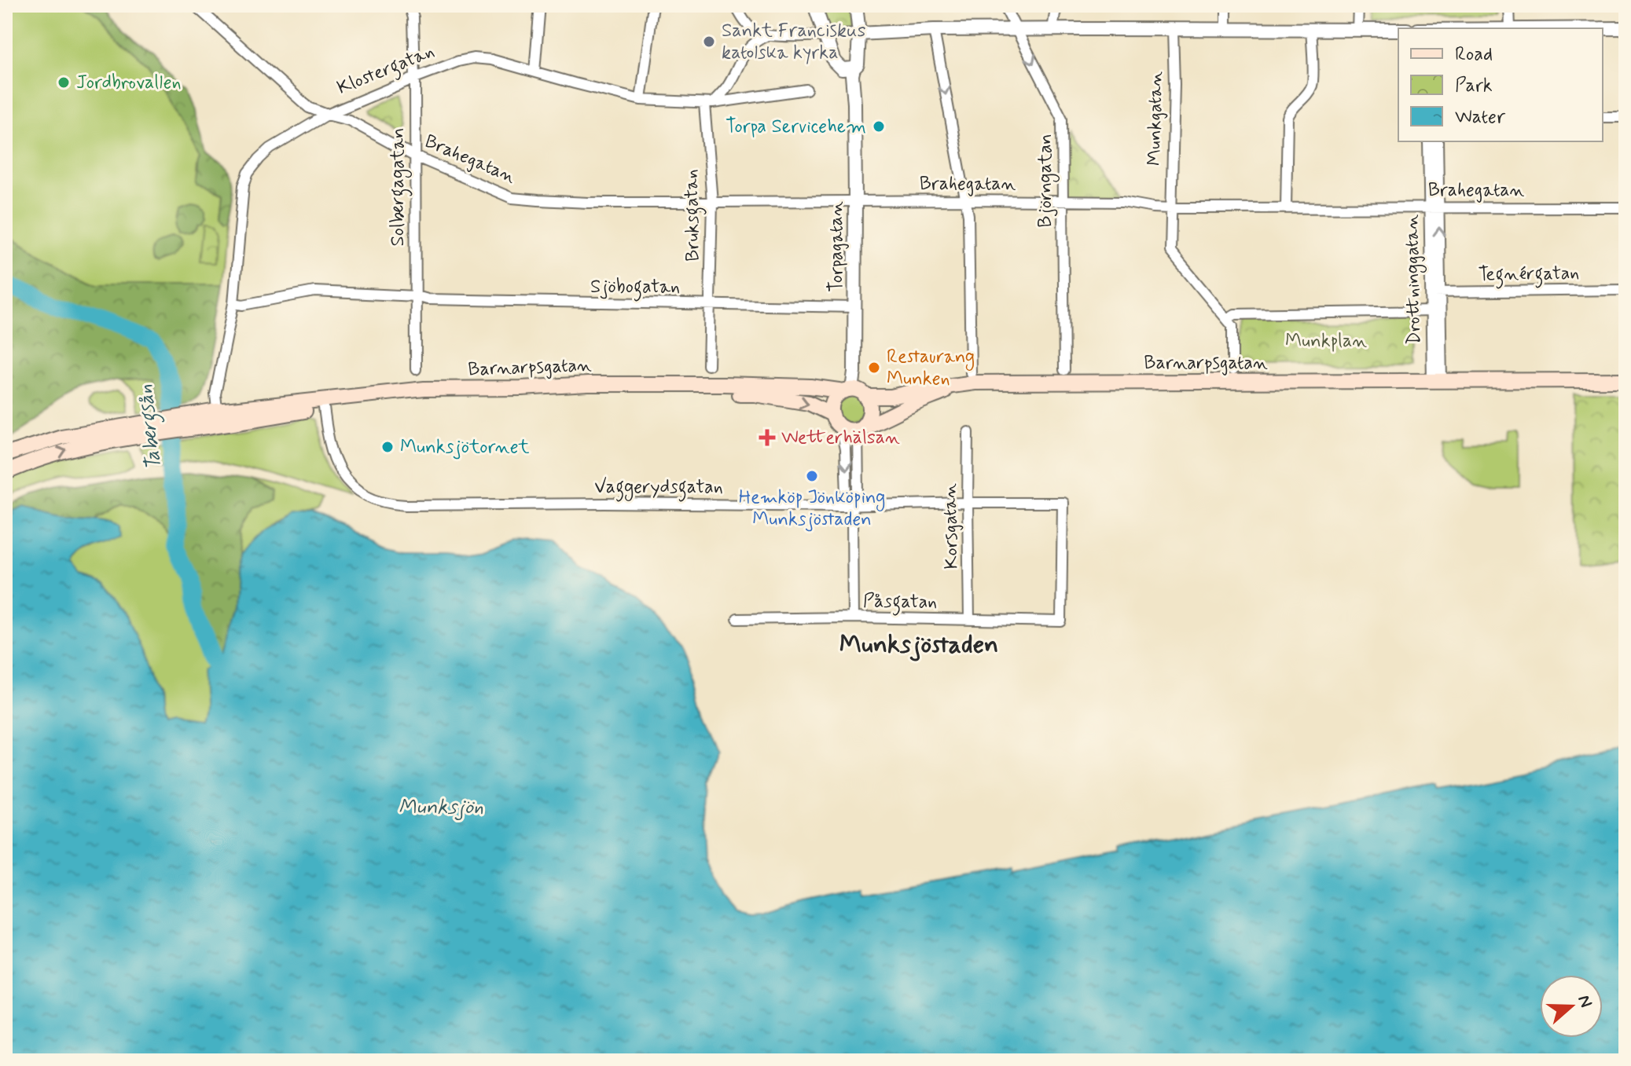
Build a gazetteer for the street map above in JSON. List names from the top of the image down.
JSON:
{
  "streets": {
    "main road": ["Barnarpsgatan"],
    "street": [
      "Klostergatan",
      "Munkgatan",
      "Brahegatan",
      "Björngatan",
      "Solbergagatan",
      "Bruksgatan",
      "Torpagatan",
      "Tegnérgatan",
      "Drottninggatan",
      "Sjöbogatan",
      "Vaggerydsgatan",
      "Korsgatan",
      "Påsgatan"
    ]
  },
  "crossings": [
    ["Klostergatan", "Brahegatan"],
    ["Klostergatan", "Solbergagatan"],
    ["Klostergatan", "Bruksgatan"],
    ["Klostergatan", "Sjöbogatan"],
    ["Klostergatan", "Barnarpsgatan"],
    ["Munkgatan", "Brahegatan"],
    ["Brahegatan", "Björngatan"],
    ["Brahegatan", "Solbergagatan"],
    ["Brahegatan", "Bruksgatan"],
    ["Brahegatan", "Torpagatan"],
    ["Brahegatan", "Drottninggatan"],
    ["Solbergagatan", "Sjöbogatan"],
    ["Bruksgatan", "Sjöbogatan"],
    ["Torpagatan", "Sjöbogatan"],
    ["Torpagatan", "Barnarpsgatan"],
    ["Tegnérgatan", "Drottninggatan"],
    ["Drottninggatan", "Barnarpsgatan"],
    ["Barnarpsgatan", "Vaggerydsgatan"],
    ["Vaggerydsgatan", "Korsgatan"],
    ["Vaggerydsgatan", "Påsgatan"],
    ["Korsgatan", "Påsgatan"]
  ],
  "one_way": ["Björngatan"],
  "districts": ["Munksjöstaden"],
  "water": ["Tabergsån", "Munksjön"],
  "parks": ["Munkplan"],
  "places": {
    "other": [
      "Sankt Franciskus katolska kyrka",
      "Jordbrovallen",
      "Torpa Servicehem",
      "Restaurang Munken",
      "Munksjötornet",
      "Hemköp Jönköping Munksjöstaden"
    ],
    "health": ["Wetterhälsan"]
  },
  "legend": ["Road", "Park", "Water"],
  "north": "right"
}
